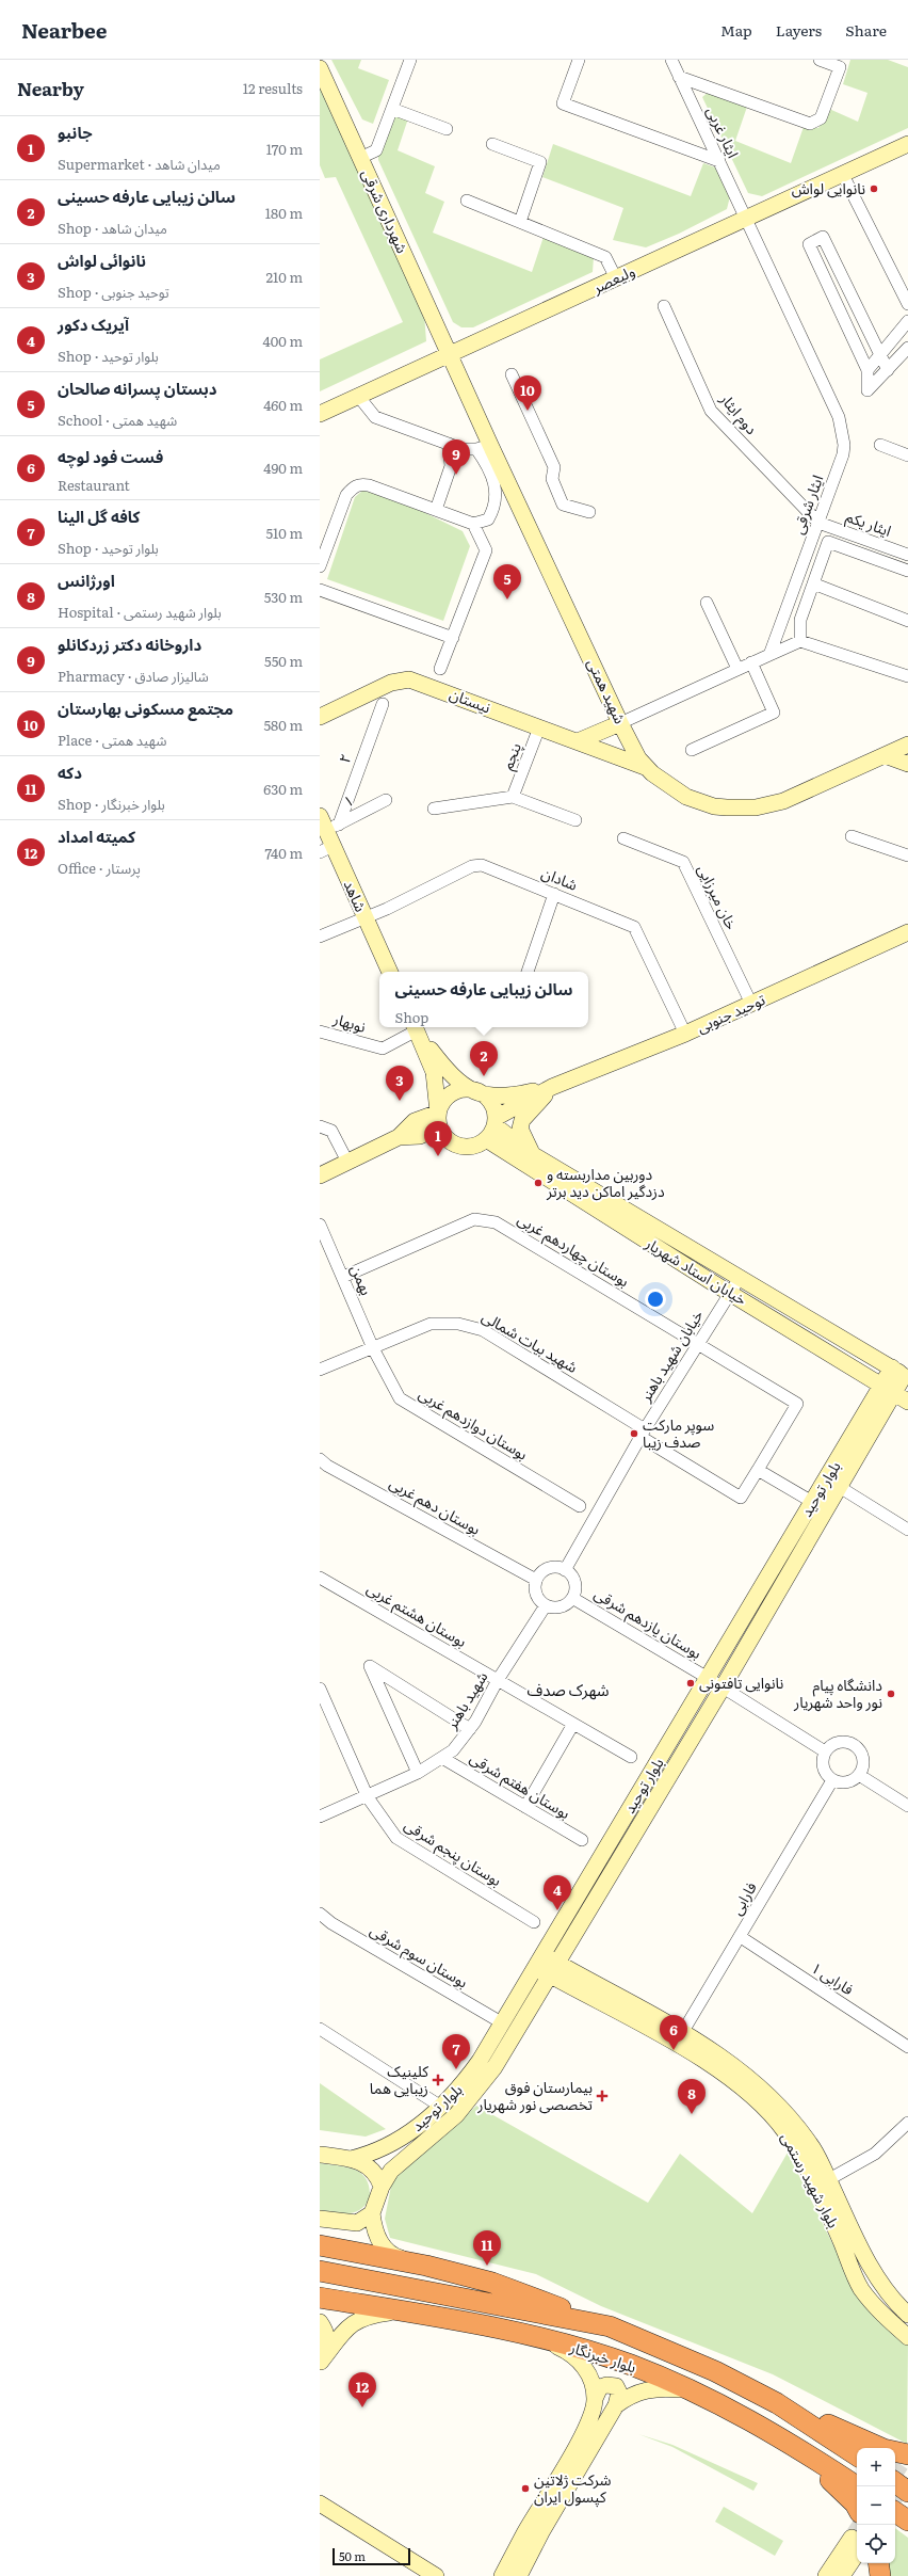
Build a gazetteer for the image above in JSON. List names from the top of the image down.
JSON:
{
  "streets": {
    "highway": ["بلوار خبرنگار"],
    "street": [
      "ایثار غربی",
      "شهرداری شرقی",
      "ولیعصر",
      "دوم ایثار",
      "ایثار شرقی",
      "ایثار یکم",
      "شهید همتی",
      "نيستان",
      "پنجم",
      "۲",
      "۱",
      "شادان",
      "شاهد",
      "خان میرزایی",
      "توحید جنوبی",
      "نوبهار",
      "بوستان چهاردهم غربی",
      "خیابان استاد شهریار",
      "بهمن",
      "شهید بیات شمالی",
      "خیابان شهید باهنر",
      "بوستان دوازدهم غربی",
      "بلوار توحید",
      "بوستان دهم غربی",
      "بوستان هشتم غربی",
      "بوستان یازدهم شرقی",
      "شهید باهنر",
      "بوستان هفتم شرقی",
      "بوستان پنجم شرقی",
      "فارابی",
      "بوستان سوم شرقی",
      "فارابی ۱",
      "بلوار شهید رستمی"
    ]
  },
  "crossings": [
    ["ایثار غربی", "ولیعصر"],
    ["ایثار غربی", "ایثار شرقی"],
    ["شهرداری شرقی", "ولیعصر"],
    ["شهرداری شرقی", "شهید همتی"],
    ["ولیعصر", "ایثار شرقی"],
    ["ولیعصر", "شهید همتی"],
    ["دوم ایثار", "ایثار شرقی"],
    ["دوم ایثار", "ایثار یکم"],
    ["ایثار شرقی", "ایثار یکم"],
    ["شهید همتی", "نيستان"],
    ["نيستان", "پنجم"],
    ["۲", "۱"],
    ["۲", "شاهد"],
    ["۱", "شاهد"],
    ["شادان", "شاهد"],
    ["شادان", "توحید جنوبی"],
    ["خان میرزایی", "توحید جنوبی"],
    ["توحید جنوبی", "خیابان استاد شهریار"],
    ["بوستان چهاردهم غربی", "بهمن"],
    ["بوستان چهاردهم غربی", "شهید بیات شمالی"],
    ["بوستان چهاردهم غربی", "خیابان شهید باهنر"],
    ["خیابان استاد شهریار", "خیابان شهید باهنر"],
    ["خیابان استاد شهریار", "بلوار توحید"],
    ["بهمن", "شهید بیات شمالی"],
    ["بهمن", "بوستان دوازدهم غربی"],
    ["شهید بیات شمالی", "خیابان شهید باهنر"],
    ["شهید بیات شمالی", "بوستان دوازدهم غربی"],
    ["خیابان شهید باهنر", "بوستان دهم غربی"],
    ["خیابان شهید باهنر", "بوستان یازدهم شرقی"],
    ["خیابان شهید باهنر", "شهید باهنر"],
    ["بلوار توحید", "بوستان یازدهم شرقی"],
    ["بلوار توحید", "بوستان سوم شرقی"],
    ["بلوار توحید", "بلوار شهید رستمی"],
    ["بوستان دهم غربی", "بوستان یازدهم شرقی"],
    ["بوستان دهم غربی", "شهید باهنر"],
    ["بوستان هشتم غربی", "شهید باهنر"],
    ["بوستان یازدهم شرقی", "شهید باهنر"],
    ["بوستان یازدهم شرقی", "فارابی"],
    ["شهید باهنر", "بوستان هفتم شرقی"],
    ["شهید باهنر", "بوستان پنجم شرقی"],
    ["فارابی", "فارابی ۱"],
    ["فارابی", "بلوار شهید رستمی"]
  ],
  "districts": ["شهرک صدف"],
  "places": {
    "other": [
      "نانوایی لواش",
      "دوربین مداربسته و دزدگیر اماکن دید برتر",
      "سوپر مارکت صدف زیبا",
      "نانوایی تافتونی",
      "دانشگاه پیام نور واحد شهریار",
      "شرکت ژلاتین کپسول ایران"
    ],
    "health": ["کلینیک زیبایی هما", "بیمارستان فوق تخصصی نور شهریار"]
  },
  "scale_bar": "50 m",
  "page": {
    "header": "Nearbee",
    "nav": ["Map", "Layers", "Share"],
    "heading": ["Nearby", "12 results"],
    "list": [
      {
        "mark": "1",
        "name": "جانبو",
        "note": "Supermarket · میدان شاهد",
        "value": "170 m"
      },
      {
        "mark": "2",
        "name": "سالن زیبایی عارفه حسینی",
        "note": "Shop · میدان شاهد",
        "value": "180 m"
      },
      {
        "mark": "3",
        "name": "نانوائی لواش",
        "note": "Shop · توحید جنوبی",
        "value": "210 m"
      },
      {
        "mark": "4",
        "name": "آیریک دکور",
        "note": "Shop · بلوار توحید",
        "value": "400 m"
      },
      {
        "mark": "5",
        "name": "دبستان پسرانه صالحان",
        "note": "School · شهید همتی",
        "value": "460 m"
      },
      {
        "mark": "6",
        "name": "فست فود لوچه",
        "note": "Restaurant",
        "value": "490 m"
      },
      {
        "mark": "7",
        "name": "کافه گل الینا",
        "note": "Shop · بلوار توحید",
        "value": "510 m"
      },
      {
        "mark": "8",
        "name": "اورژانس",
        "note": "Hospital · بلوار شهید رستمی",
        "value": "530 m"
      },
      {
        "mark": "9",
        "name": "داروخانه دکتر زردکانلو",
        "note": "Pharmacy · شالیزار صادق",
        "value": "550 m"
      },
      {
        "mark": "10",
        "name": "مجتمع مسکونی بهارستان",
        "note": "Place · شهید همتی",
        "value": "580 m"
      },
      {
        "mark": "11",
        "name": "دکه",
        "note": "Shop · بلوار خبرنگار",
        "value": "630 m"
      },
      {
        "mark": "12",
        "name": "کمیته امداد",
        "note": "Office · پرستار",
        "value": "740 m"
      }
    ],
    "pins": [
      "10",
      "9",
      "5",
      "2",
      "3",
      "1",
      "4",
      "6",
      "7",
      "8",
      "11",
      "12"
    ],
    "popup": ["سالن زیبایی عارفه حسینی", "Shop"],
    "map_buttons": ["+", "−"],
    "scale": "50 m"
  }
}
